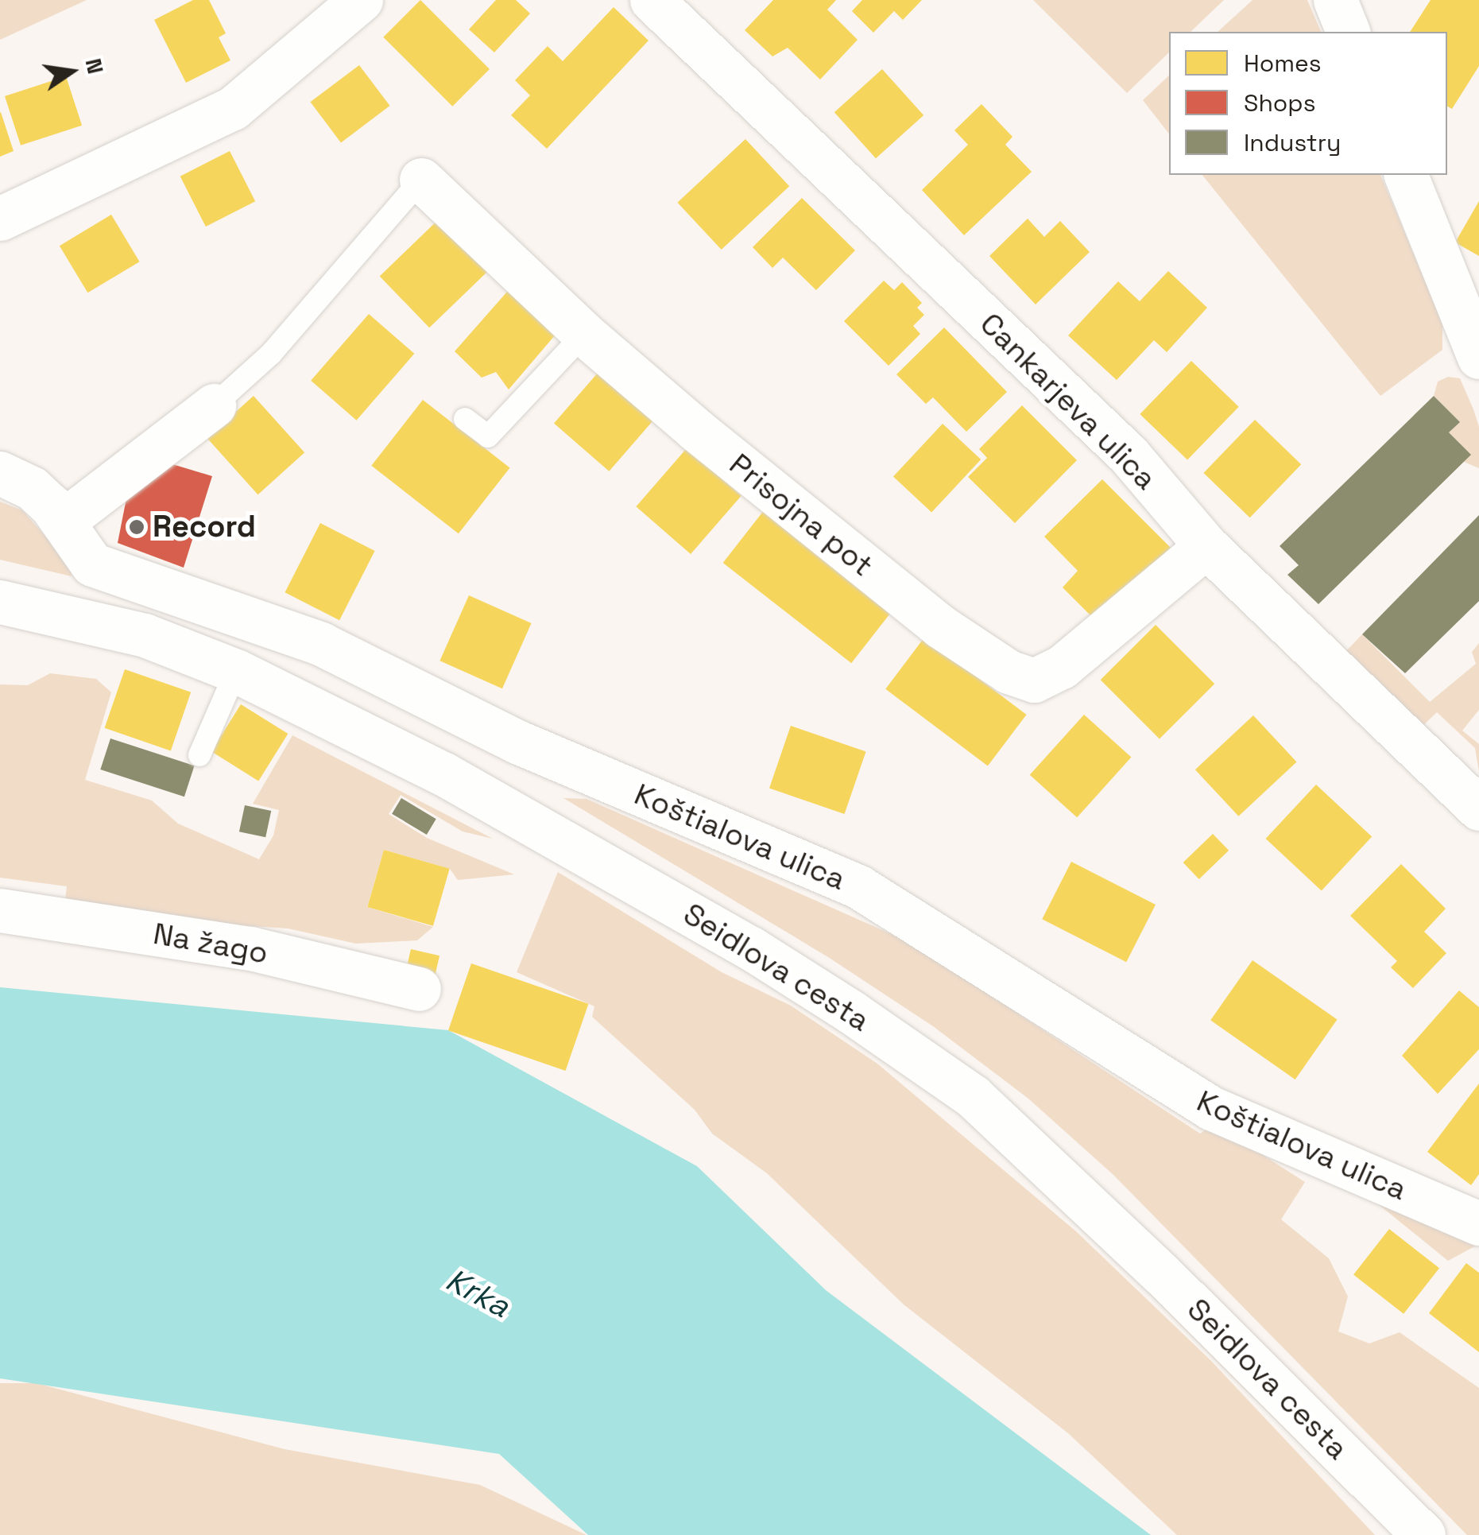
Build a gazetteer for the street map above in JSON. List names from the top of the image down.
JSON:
{
  "streets": {
    "street": [
      "Cankarjeva ulica",
      "Prisojna pot",
      "Koštialova ulica",
      "Na žago",
      "Seidlova cesta"
    ]
  },
  "crossings": [
    ["Cankarjeva ulica", "Prisojna pot"]
  ],
  "water": ["Krka"],
  "places": ["Record"],
  "legend": ["Homes", "Shops", "Industry"],
  "north": "right"
}
